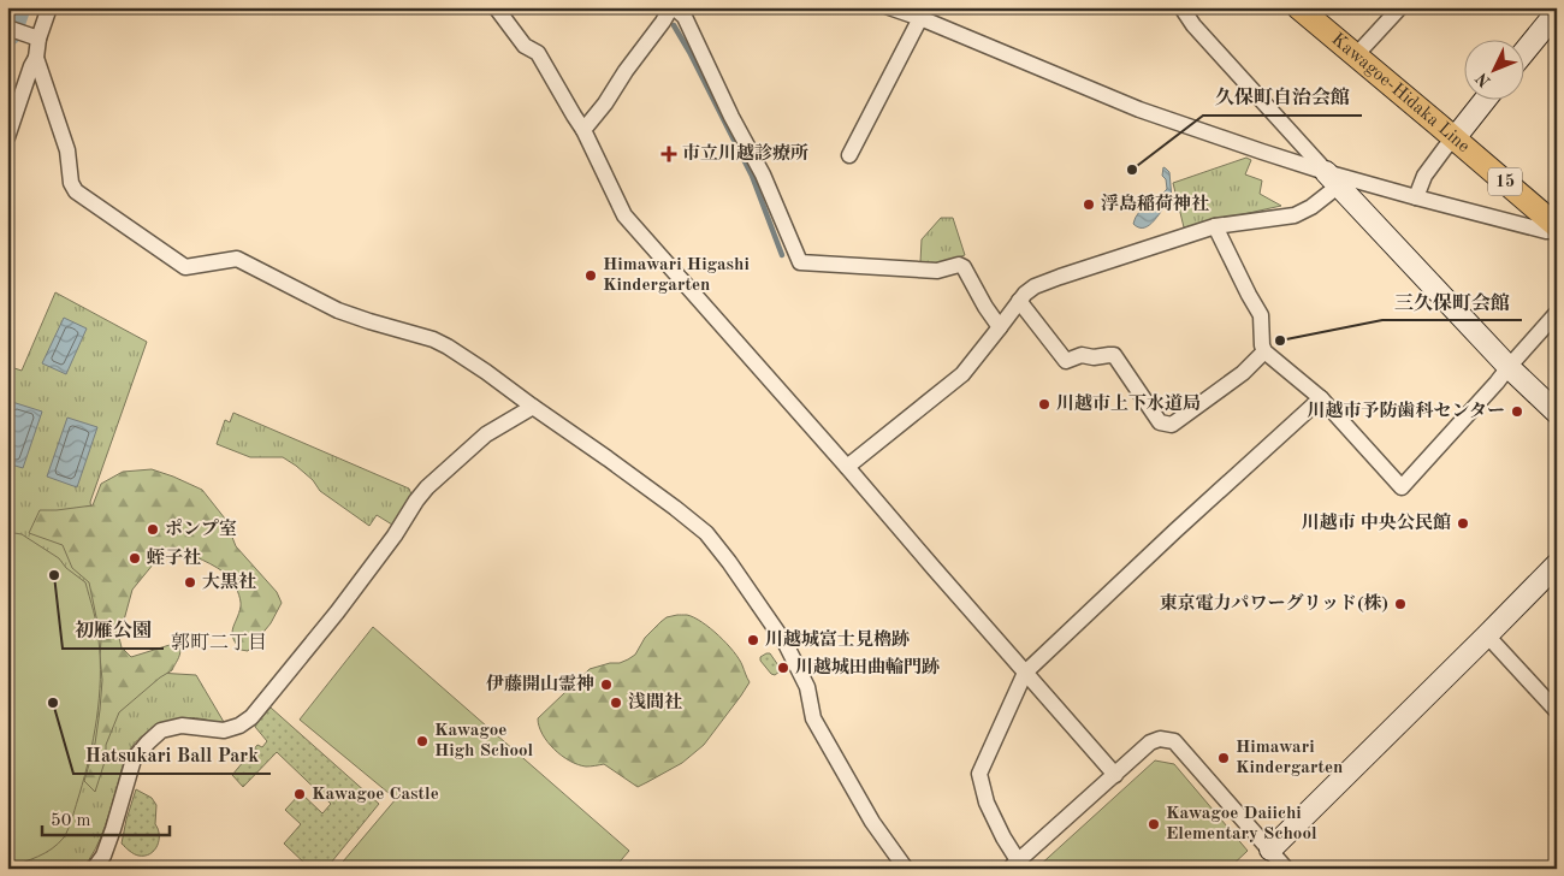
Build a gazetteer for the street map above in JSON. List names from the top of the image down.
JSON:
{
  "streets": {
    "main road": ["Kawagoe-Hidaka Line", "15"]
  },
  "districts": ["郭町二丁目"],
  "places": {
    "health": ["市立川越診療所"],
    "other": [
      "久保町自治会館",
      "浮島稲荷神社",
      "Himawari Higashi Kindergarten",
      "三久保町会館",
      "川越市上下水道局",
      "川越市予防歯科センター",
      "川越市 中央公民館",
      "ポンプ室",
      "蛭子社",
      "初雁公園",
      "大黒社",
      "東京電力パワーグリッド(株)",
      "川越城富士見櫓跡",
      "川越城田曲輪門跡",
      "伊藤開山霊神",
      "Hatsukari Ball Park",
      "浅間社",
      "Kawagoe High School",
      "Himawari Kindergarten",
      "Kawagoe Castle",
      "Kawagoe Daiichi Elementary School"
    ]
  },
  "scale_bar": "50 m",
  "north": "bottom left"
}
